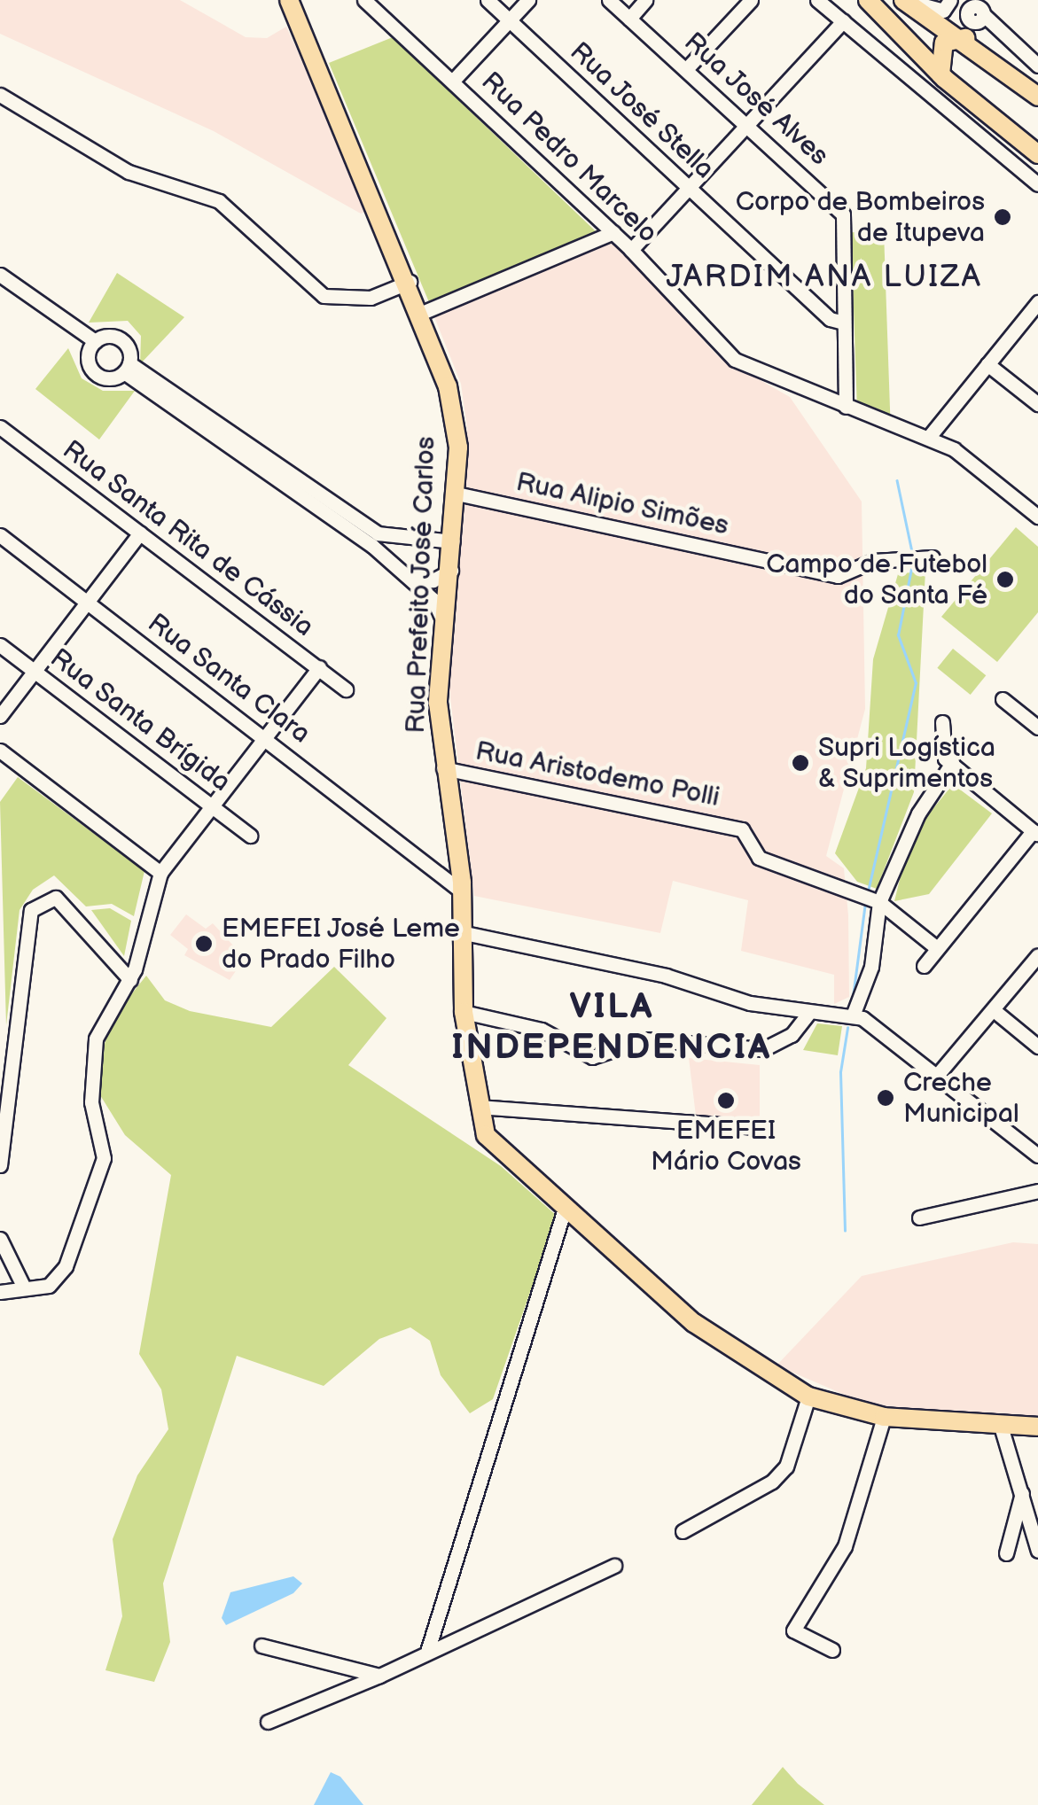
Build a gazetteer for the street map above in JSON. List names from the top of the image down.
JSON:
{
  "streets": {
    "main road": ["Rua Prefeito José Carlos"],
    "street": [
      "Rua José Alves",
      "Rua José Stella",
      "Rua Pedro Marcelo",
      "Rua Alipio Simões",
      "Rua Santa Rita de Cássia",
      "Rua Santa Clara",
      "Rua Santa Brígida",
      "Rua Aristodemo Polli"
    ]
  },
  "crossings": [
    ["Rua José Alves", "Rua José Stella"],
    ["Rua José Alves", "Rua Pedro Marcelo"],
    ["Rua Alipio Simões", "Rua Prefeito José Carlos"],
    ["Rua Prefeito José Carlos", "Rua Santa Clara"],
    ["Rua Prefeito José Carlos", "Rua Aristodemo Polli"]
  ],
  "districts": ["JARDIM ANA LUIZA", "VILA INDEPENDENCIA"],
  "places": [
    "Corpo de Bombeiros de Itupeva",
    "Campo de Futebol do Santa Fé",
    "Supri Logística & Suprimentos",
    "EMEFEI José Leme do Prado Filho",
    "Creche Municipal",
    "EMEFEI Mário Covas"
  ]
}
